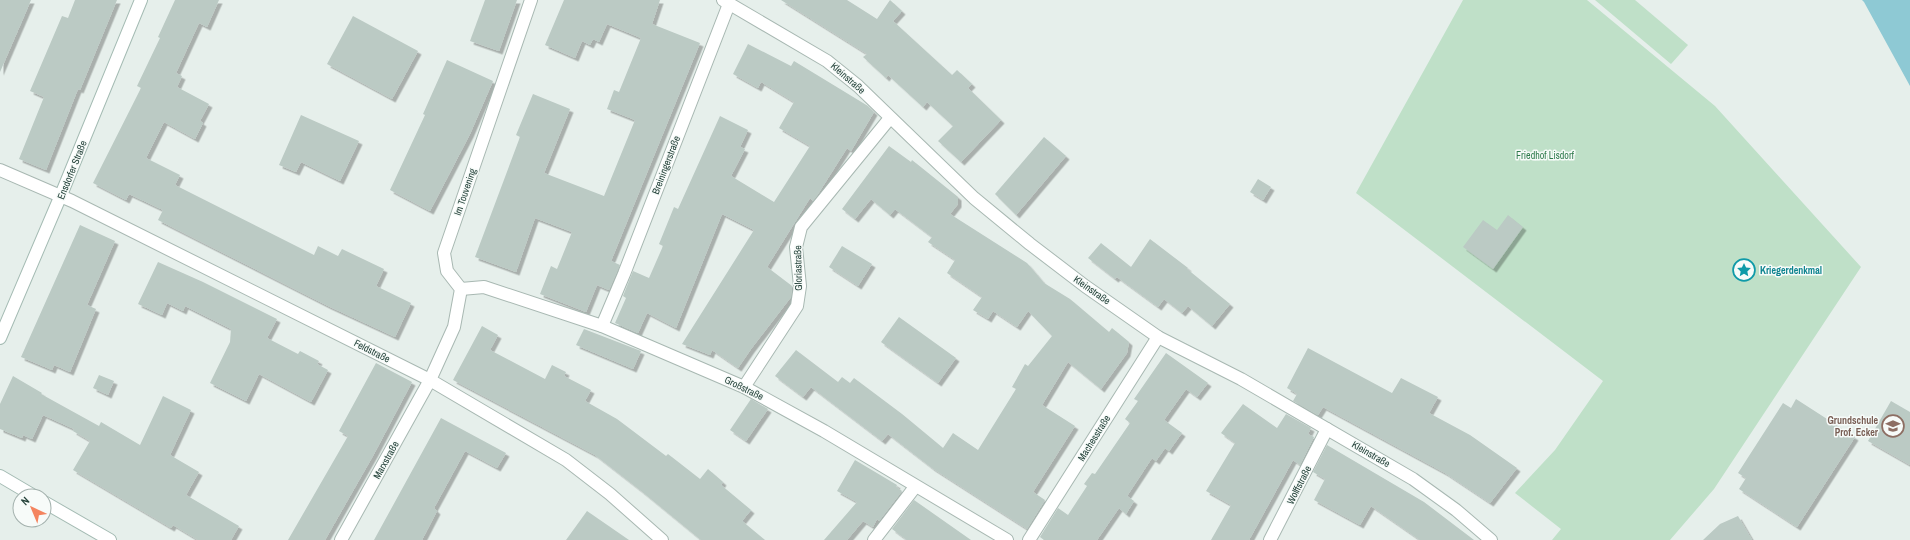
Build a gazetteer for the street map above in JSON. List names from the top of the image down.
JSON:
{
  "streets": {
    "street": [
      "Kleinstraße",
      "Breiningerstraße",
      "Ensdorfer Straße",
      "Im Touvening",
      "Gloriastraße",
      "Feldstraße",
      "Großstraße",
      "Machesstraße",
      "Marxstraße",
      "Wolffstraße"
    ]
  },
  "crossings": [
    ["Kleinstraße", "Breiningerstraße"],
    ["Kleinstraße", "Gloriastraße"],
    ["Kleinstraße", "Machesstraße"],
    ["Kleinstraße", "Wolffstraße"],
    ["Breiningerstraße", "Großstraße"],
    ["Ensdorfer Straße", "Feldstraße"],
    ["Im Touvening", "Großstraße"],
    ["Gloriastraße", "Großstraße"],
    ["Feldstraße", "Marxstraße"]
  ],
  "parks": ["Friedhof Lisdorf"],
  "places": {
    "place": ["Kriegerdenkmal"],
    "school or university": ["Grundschule Prof. Ecker"]
  },
  "north": "top left"
}
